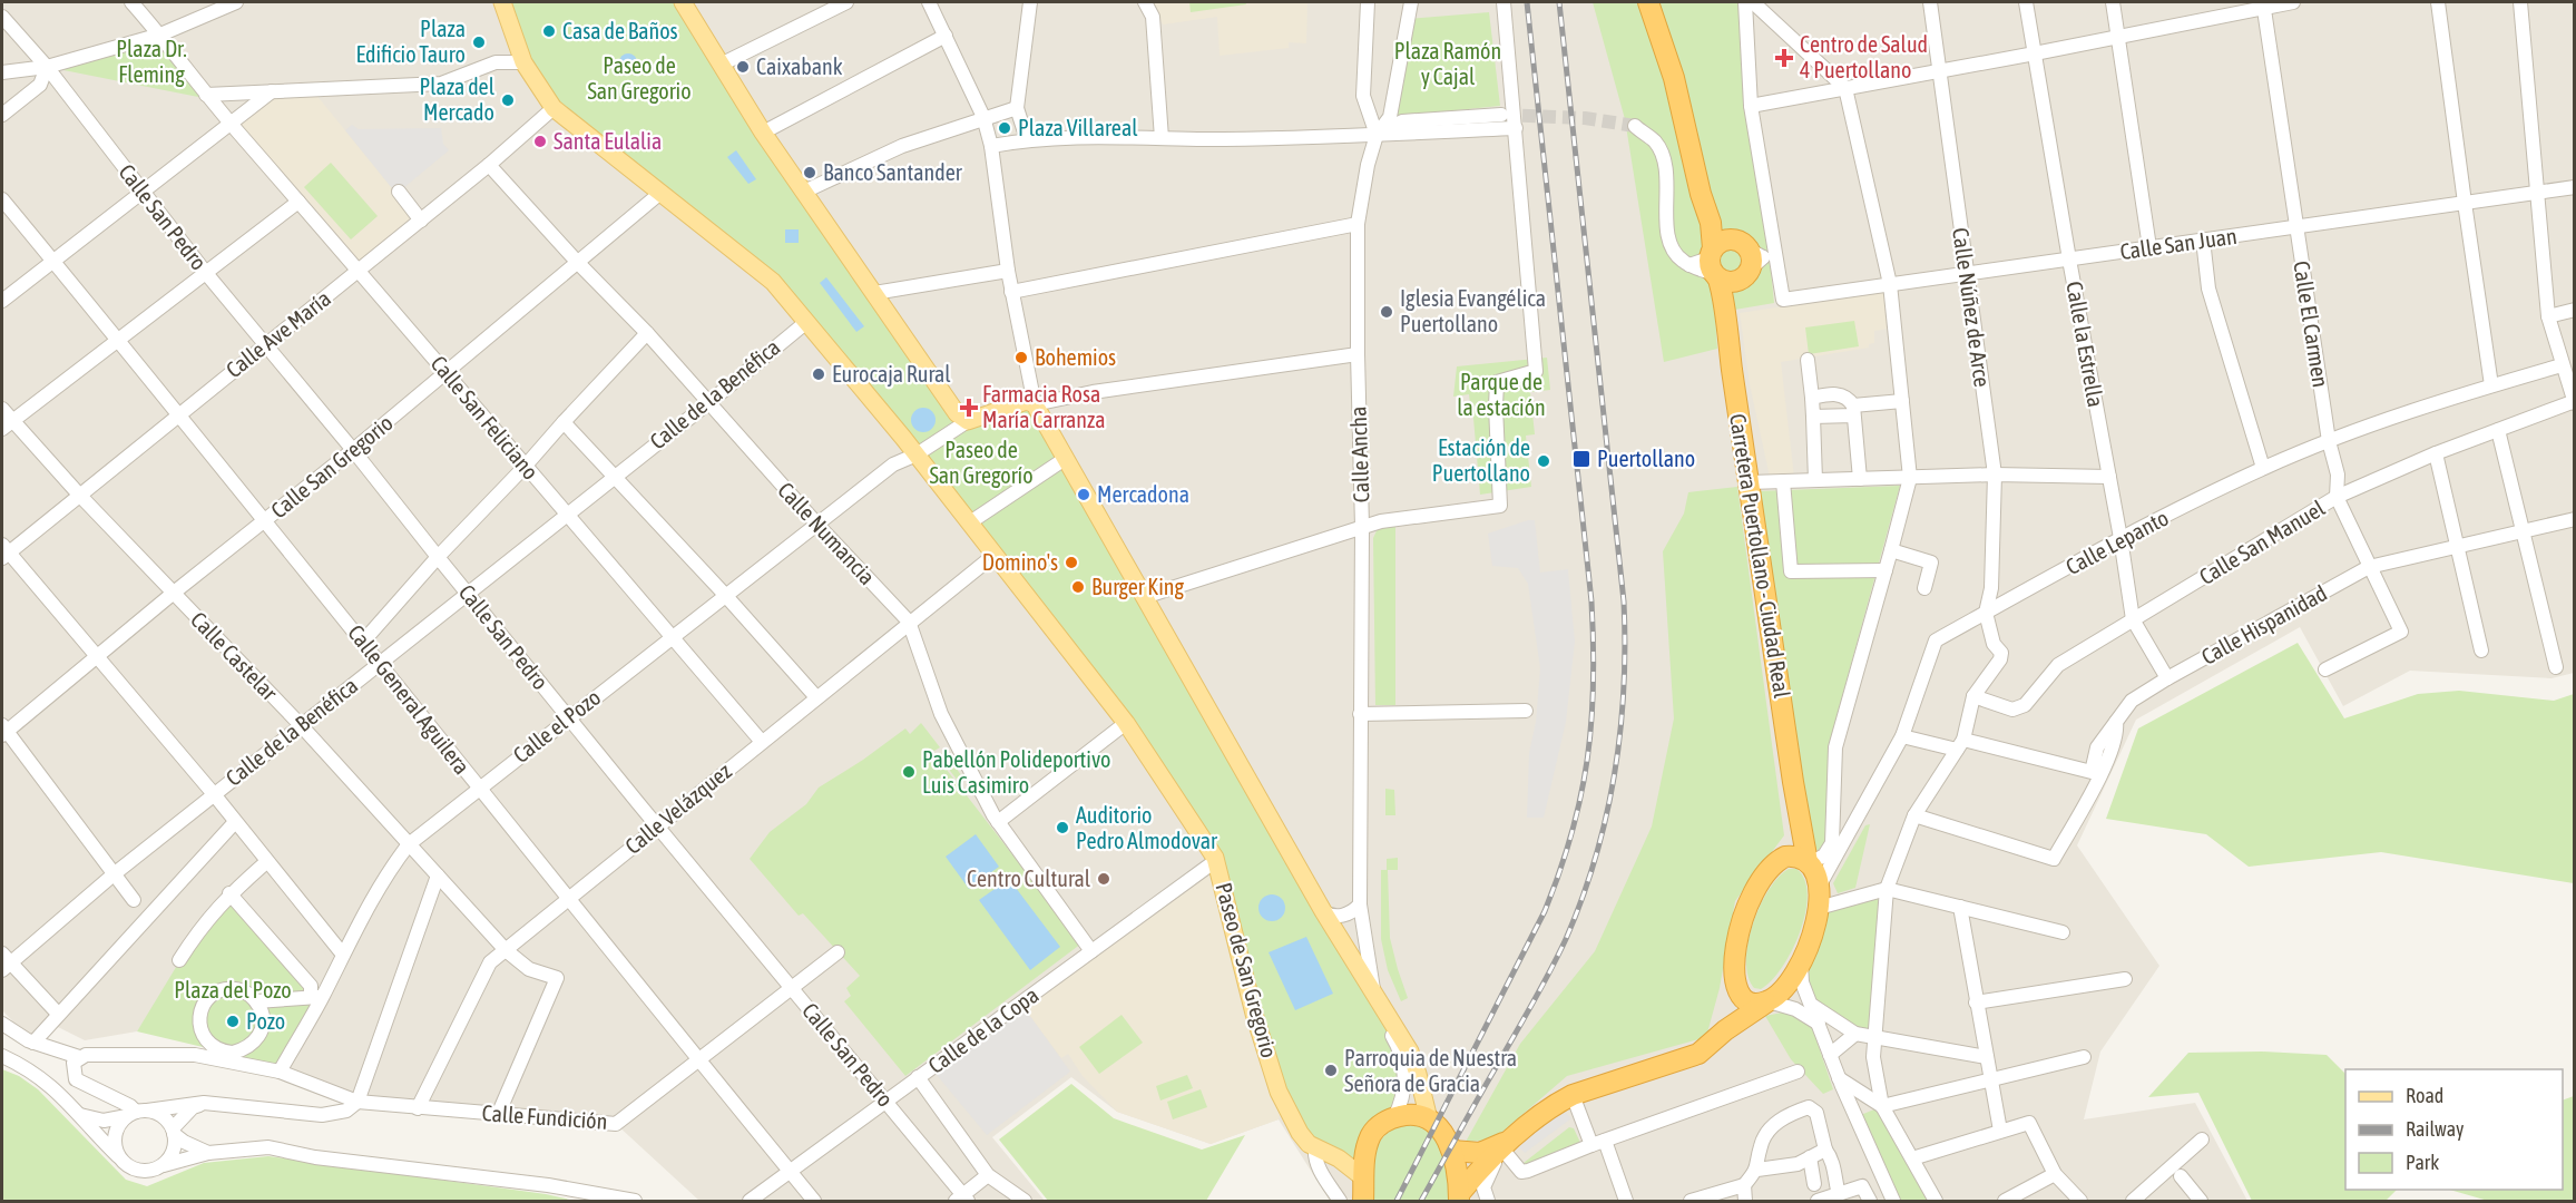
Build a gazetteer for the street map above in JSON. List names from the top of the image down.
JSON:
{
  "streets": {
    "highway": ["Carretera Puertollano - Ciudad Real"],
    "main road": ["Paseo de San Gregorio"],
    "street": [
      "Calle San Pedro",
      "Calle San Juan",
      "Calle Núñez de Arce",
      "Calle El Carmen",
      "Calle Ave María",
      "Calle la Estrella",
      "Calle de la Benéfica",
      "Calle San Feliciano",
      "Calle Ancha",
      "Calle San Gregorio",
      "Calle Numancia",
      "Calle Lepanto",
      "Calle San Manuel",
      "Calle Hispanidad",
      "Calle Castelar",
      "Calle General Aguilera",
      "Calle el Pozo",
      "Calle Velázquez",
      "Calle de la Copa",
      "Calle Fundición"
    ]
  },
  "crossings": [
    ["Calle San Pedro", "Calle Ave María"],
    ["Calle San Pedro", "Calle de la Benéfica"],
    ["Calle San Pedro", "Calle San Gregorio"],
    ["Calle San Pedro", "Calle el Pozo"],
    ["Calle San Pedro", "Calle Velázquez"],
    ["Calle San Pedro", "Calle de la Copa"],
    ["Calle San Pedro", "Calle Fundición"],
    ["Calle San Juan", "Calle Núñez de Arce"],
    ["Calle San Juan", "Calle El Carmen"],
    ["Calle San Juan", "Calle la Estrella"],
    ["Calle Núñez de Arce", "Calle Lepanto"],
    ["Calle El Carmen", "Calle Lepanto"],
    ["Calle El Carmen", "Calle San Manuel"],
    ["Calle El Carmen", "Calle Hispanidad"],
    ["Calle Ave María", "Calle San Feliciano"],
    ["Calle Ave María", "Calle Numancia"],
    ["Calle Ave María", "Calle Castelar"],
    ["Calle Ave María", "Calle General Aguilera"],
    ["Calle Ave María", "Paseo de San Gregorio"],
    ["Calle la Estrella", "Calle Lepanto"],
    ["Calle la Estrella", "Calle San Manuel"],
    ["Calle la Estrella", "Calle Hispanidad"],
    ["Calle de la Benéfica", "Calle San Feliciano"],
    ["Calle de la Benéfica", "Calle Numancia"],
    ["Calle de la Benéfica", "Calle Castelar"],
    ["Calle de la Benéfica", "Calle General Aguilera"],
    ["Calle de la Benéfica", "Paseo de San Gregorio"],
    ["Calle San Feliciano", "Calle San Gregorio"],
    ["Calle San Feliciano", "Calle el Pozo"],
    ["Calle San Feliciano", "Calle Velázquez"],
    ["Calle San Gregorio", "Calle Numancia"],
    ["Calle San Gregorio", "Calle Castelar"],
    ["Calle San Gregorio", "Calle General Aguilera"],
    ["Calle San Gregorio", "Paseo de San Gregorio"],
    ["Calle Numancia", "Calle el Pozo"],
    ["Calle Numancia", "Calle Velázquez"],
    ["Calle Numancia", "Calle de la Copa"],
    ["Calle Lepanto", "Carretera Puertollano - Ciudad Real"],
    ["Calle Castelar", "Calle el Pozo"],
    ["Calle Castelar", "Calle Velázquez"],
    ["Calle Castelar", "Calle Fundición"],
    ["Calle General Aguilera", "Calle el Pozo"],
    ["Calle General Aguilera", "Calle Velázquez"],
    ["Calle General Aguilera", "Calle de la Copa"],
    ["Calle General Aguilera", "Calle Fundición"],
    ["Calle el Pozo", "Paseo de San Gregorio"],
    ["Calle el Pozo", "Calle Fundición"],
    ["Calle Velázquez", "Paseo de San Gregorio"],
    ["Calle Velázquez", "Calle Fundición"],
    ["Paseo de San Gregorio", "Calle de la Copa"]
  ],
  "parks": [
    "Plaza Dr. Fleming",
    "Plaza Ramón y Cajal",
    "Paseo de San Gregorio",
    "Parque de la estación",
    "Paseo de San Gregorío",
    "Plaza del Pozo"
  ],
  "places": {
    "other": [
      "Casa de Baños",
      "Plaza Edificio Tauro",
      "Caixabank",
      "Plaza del Mercado",
      "Plaza Villareal",
      "Santa Eulalia",
      "Banco Santander",
      "Iglesia Evangélica Puertollano",
      "Bohemios",
      "Eurocaja Rural",
      "Estación de Puertollano",
      "Mercadona",
      "Domino's",
      "Burger King",
      "Pabellón Polideportivo Luis Casimiro",
      "Auditorio Pedro Almodovar",
      "Centro Cultural",
      "Pozo",
      "Parroquia de Nuestra Señora de Gracia"
    ],
    "health": ["Centro de Salud 4 Puertollano", "Farmacia Rosa María Carranza"],
    "transit": ["Puertollano"]
  },
  "legend": ["Road", "Railway", "Park"]
}
